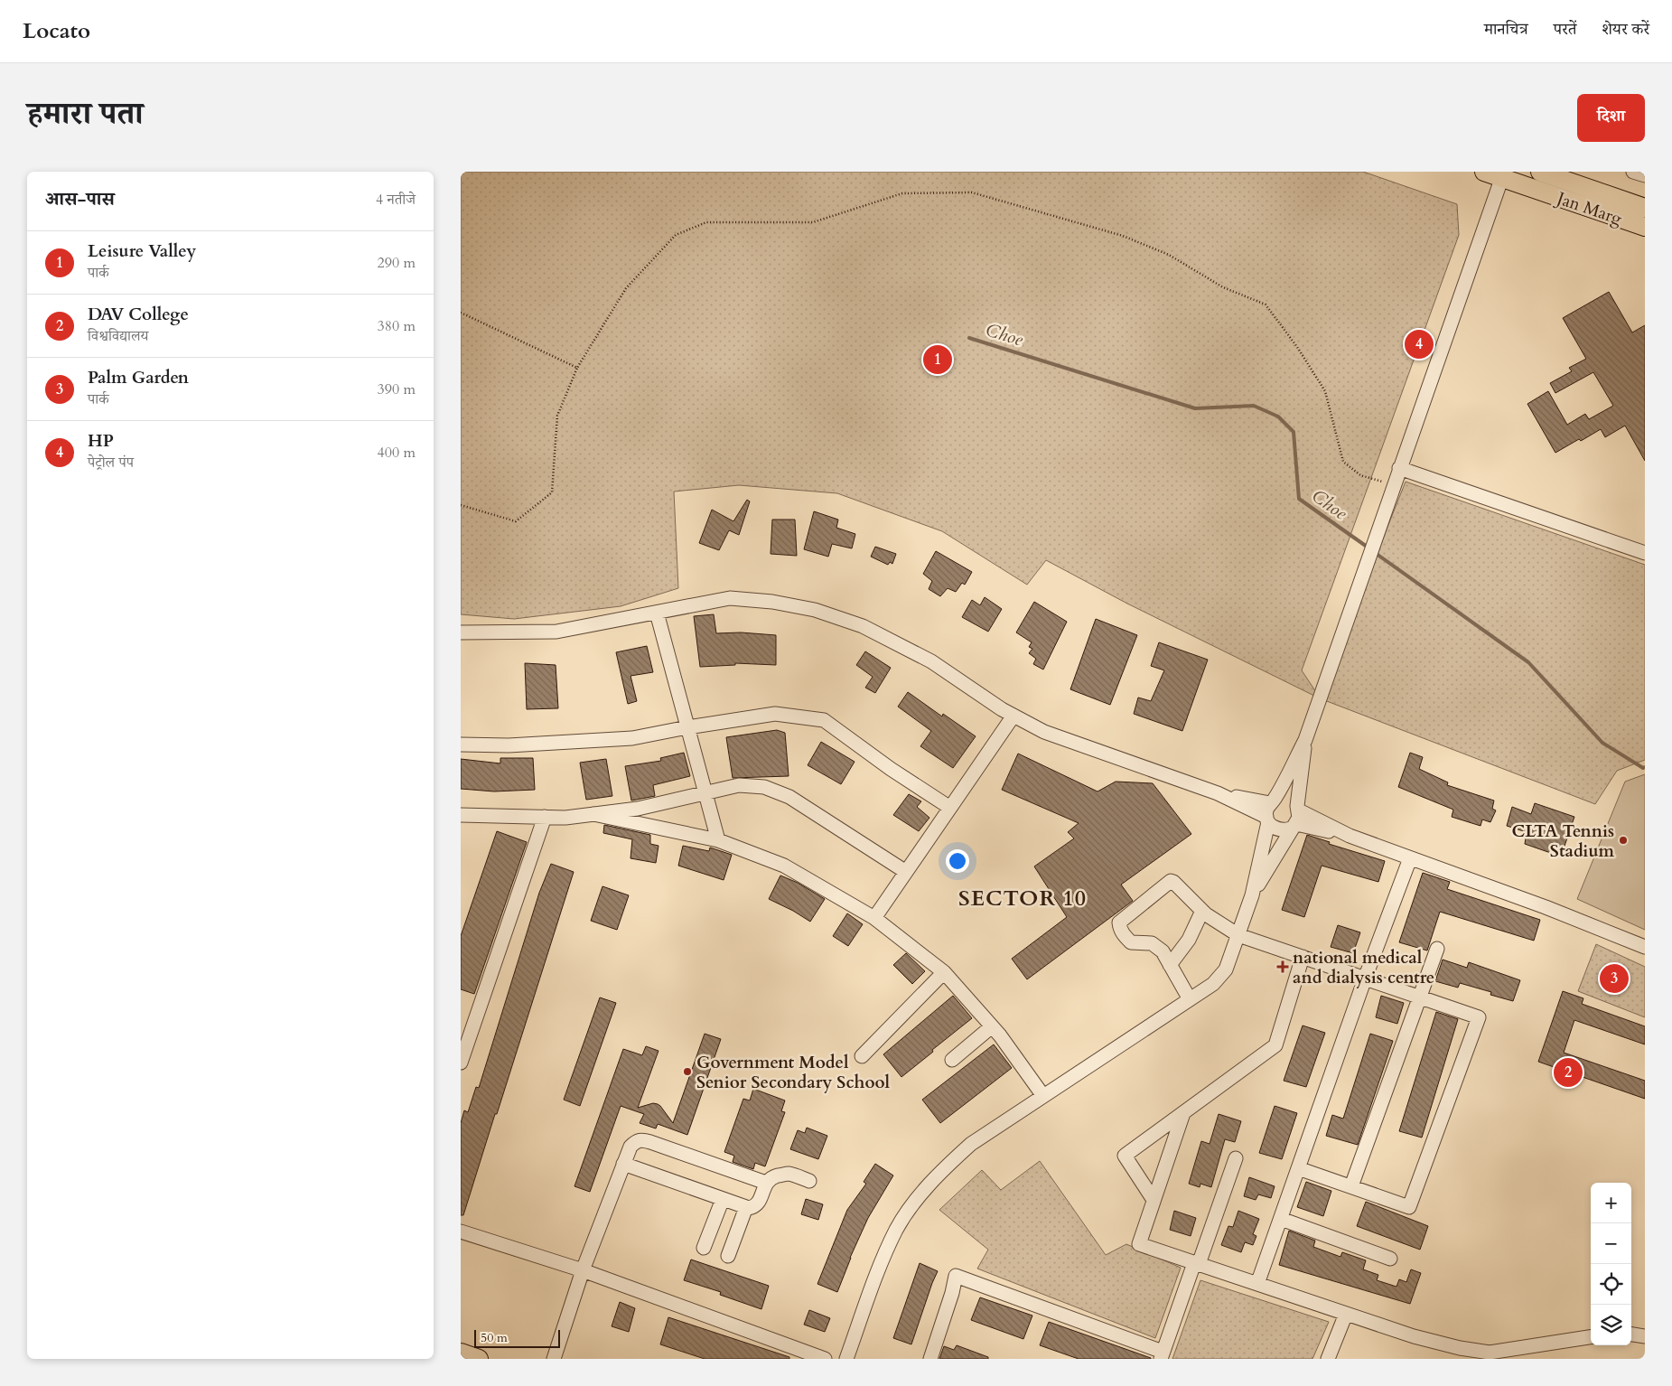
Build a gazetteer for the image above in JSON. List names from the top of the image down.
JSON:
{
  "streets": {
    "main road": ["Jan Marg"]
  },
  "districts": ["SECTOR 10"],
  "water": ["Choe"],
  "places": {
    "other": ["CLTA Tennis Stadium", "Government Model Senior Secondary School"],
    "health": ["national medical and dialysis centre"]
  },
  "scale_bar": "50 m",
  "page": {
    "header": "Locato",
    "nav": ["मानचित्र", "परतें", "शेयर करें"],
    "title": "हमारा पता",
    "buttons": "दिशा",
    "heading": ["आस-पास", "4 नतीजे"],
    "list": [
      {
        "mark": "1",
        "name": "Leisure Valley",
        "note": "पार्क",
        "value": "290 m"
      },
      {
        "mark": "2",
        "name": "DAV College",
        "note": "विश्वविद्यालय",
        "value": "380 m"
      },
      {
        "mark": "3",
        "name": "Palm Garden",
        "note": "पार्क",
        "value": "390 m"
      },
      {
        "mark": "4",
        "name": "HP",
        "note": "पेट्रोल पंप",
        "value": "400 m"
      }
    ],
    "pins": [
      "4",
      "1",
      "3",
      "2"
    ],
    "map_buttons": ["+", "−"],
    "scale": "50 m"
  }
}
